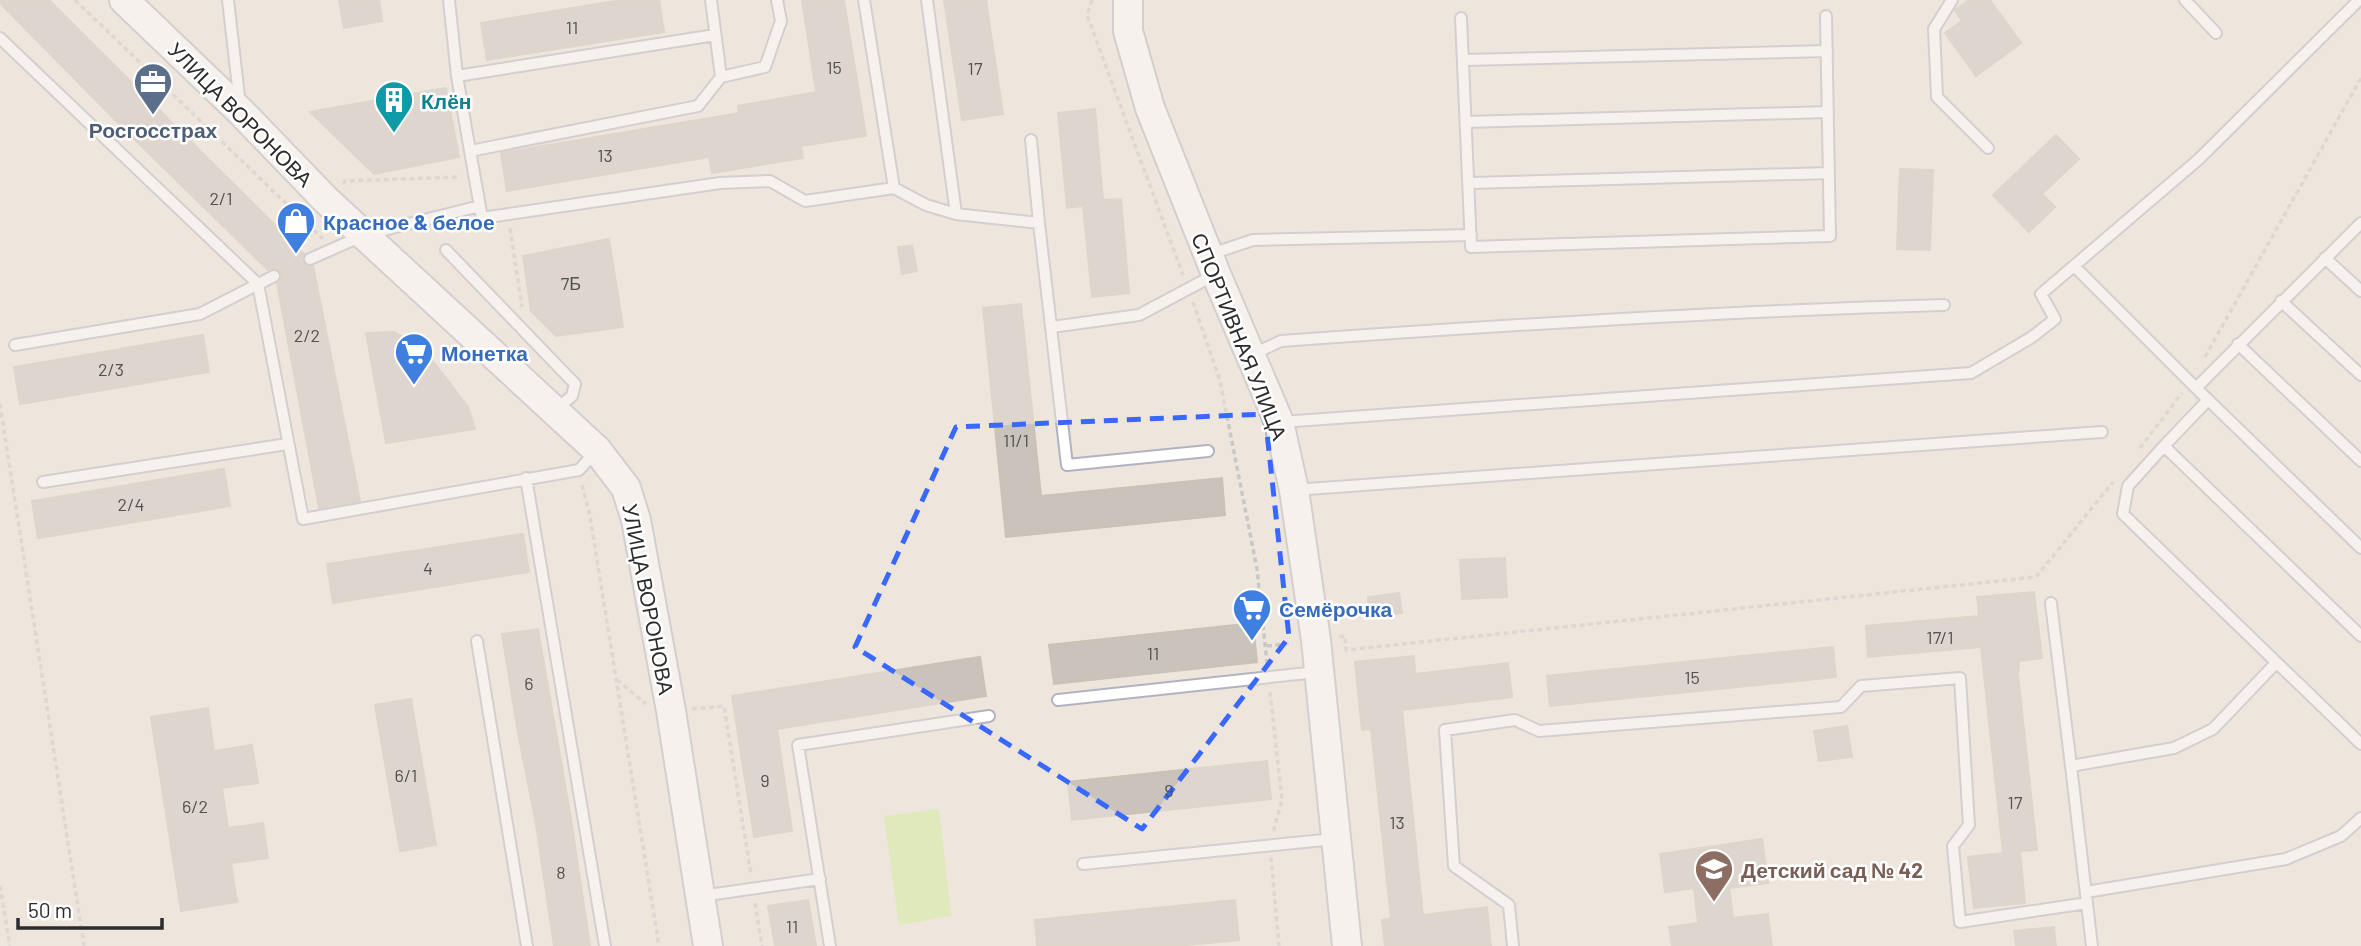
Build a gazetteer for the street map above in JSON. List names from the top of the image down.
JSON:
{
  "streets": {
    "street": ["УЛИЦА ВОРОНОВА", "СПОРТИВНАЯ УЛИЦА"]
  },
  "places": {
    "office": ["Росгосстрах"],
    "building": ["Клён"],
    "shop": ["Красное & белое"],
    "supermarket": ["Монетка", "Семёрочка"],
    "school or university": ["Детский сад № 42"]
  },
  "house_numbers": [
    "11",
    "15",
    "17",
    "13",
    "2/1",
    "7Б",
    "2/2",
    "2/3",
    "11/1",
    "2/4",
    "4",
    "17/1",
    "11",
    "15",
    "6",
    "6/1",
    "9",
    "9",
    "17",
    "6/2",
    "13",
    "8",
    "11"
  ],
  "scale_bar": "50 m"
}
